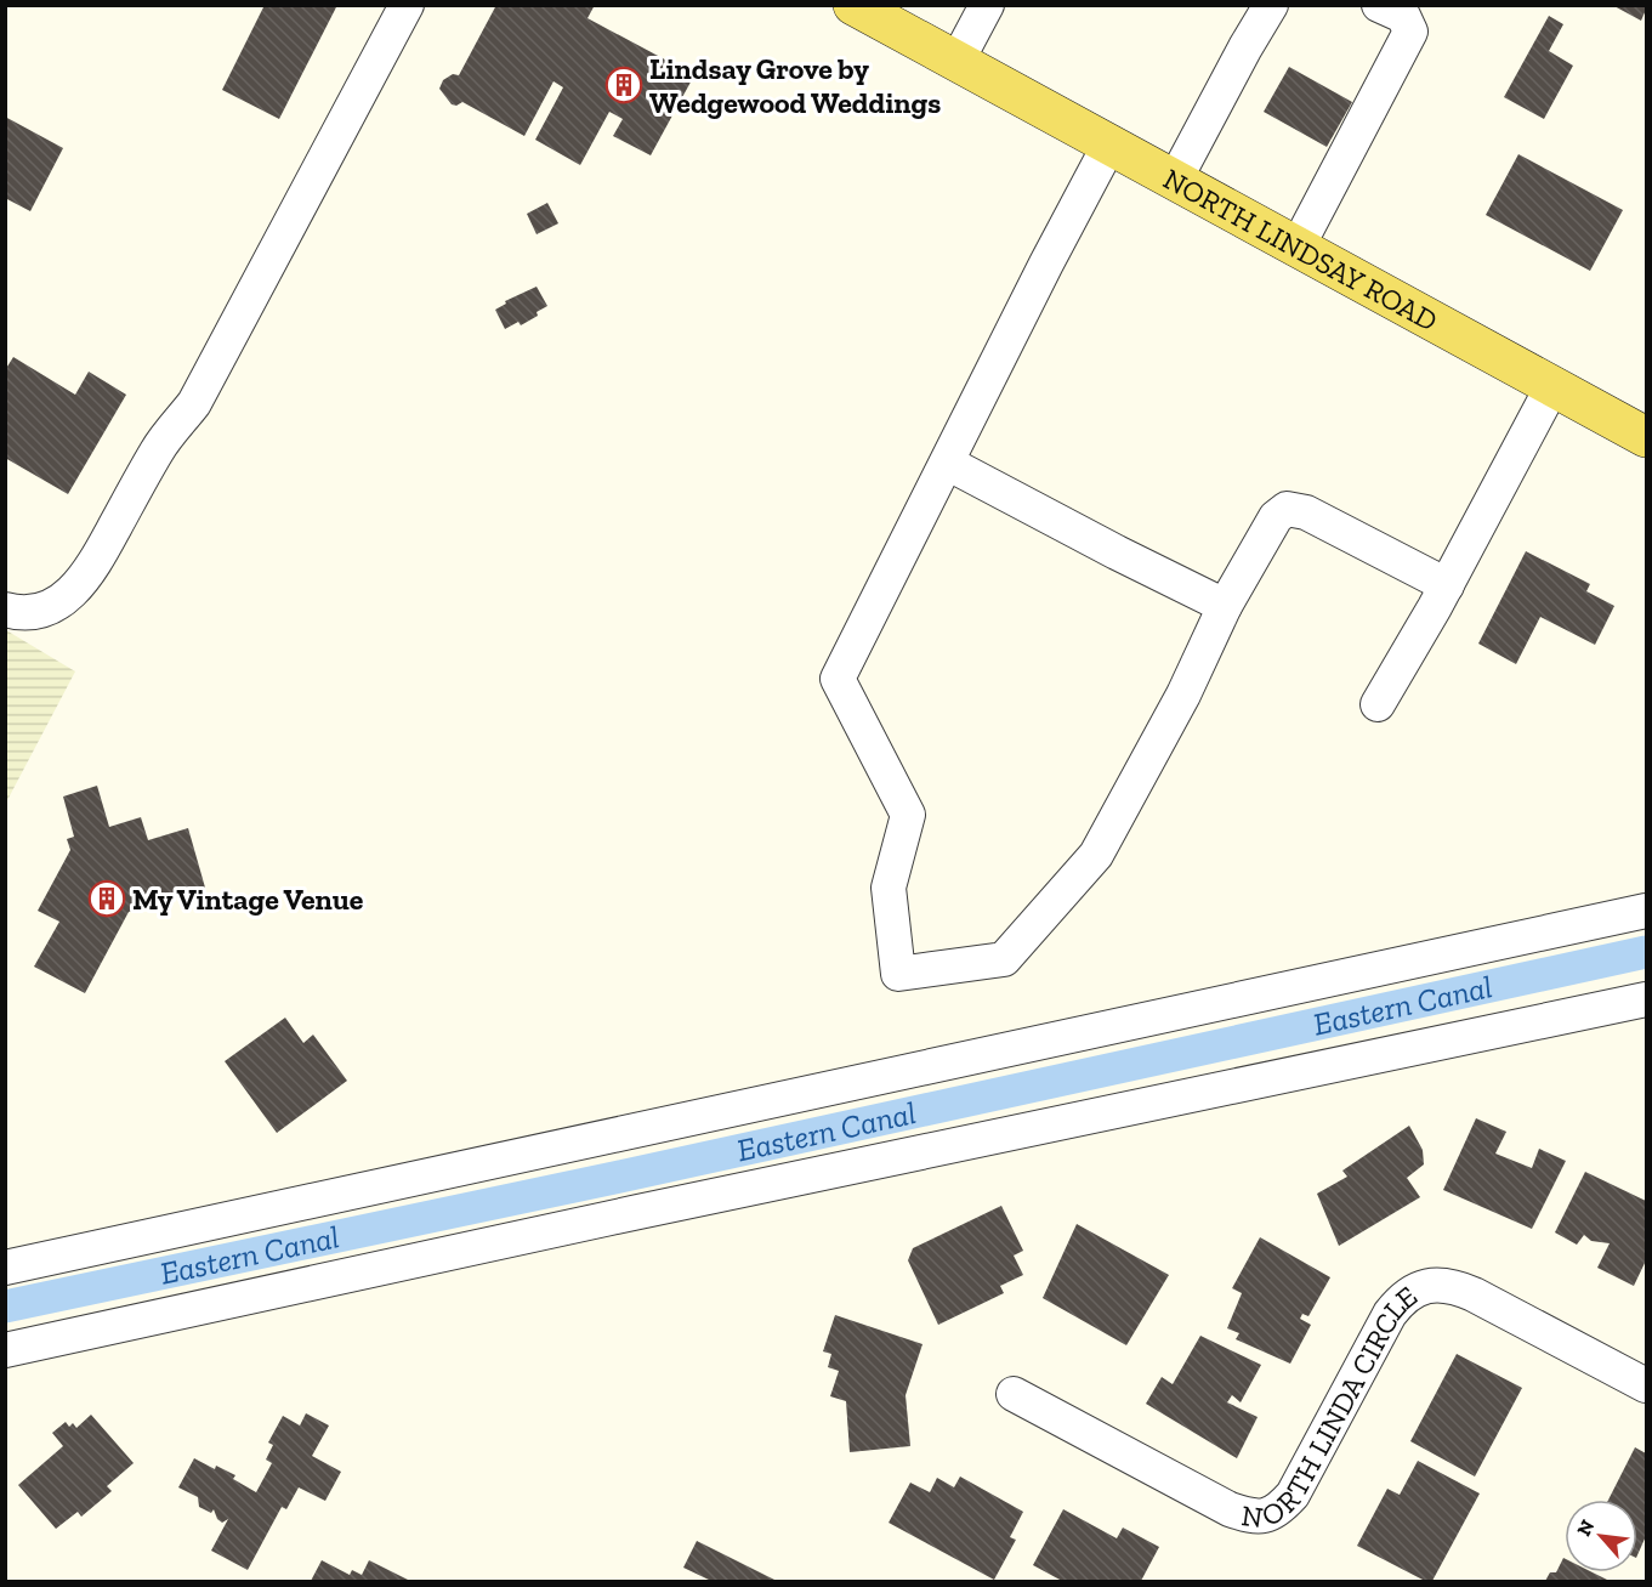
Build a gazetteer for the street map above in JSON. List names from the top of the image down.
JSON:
{
  "streets": {
    "main road": ["NORTH LINDSAY ROAD"],
    "street": ["NORTH LINDA CIRCLE"]
  },
  "water": ["Eastern Canal"],
  "places": {
    "building": ["Lindsay Grove by Wedgewood Weddings", "My Vintage Venue"]
  },
  "north": "top left"
}
